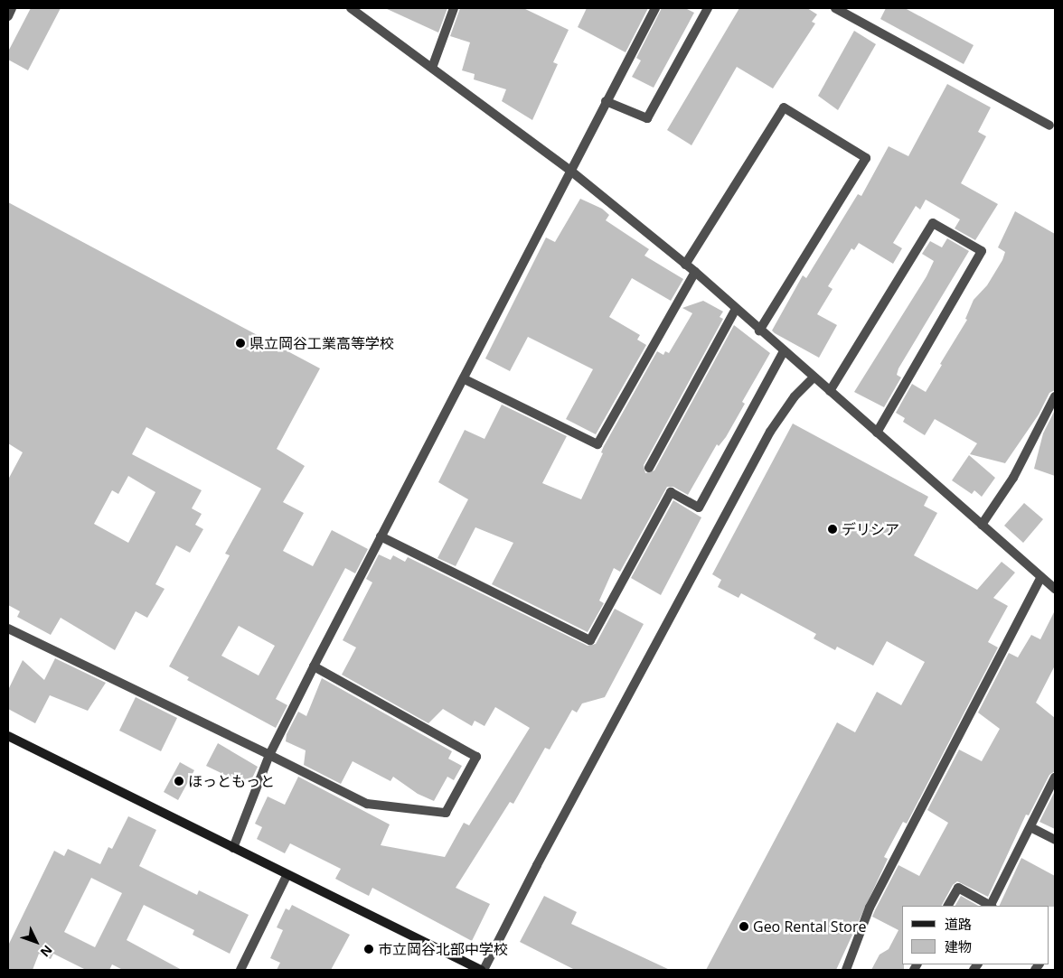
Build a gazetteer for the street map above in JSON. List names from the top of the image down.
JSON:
{
  "places": [
    "県立岡谷工業高等学校",
    "デリシア",
    "ほっともっと",
    "Geo Rental Store",
    "市立岡谷北部中学校"
  ],
  "legend": ["道路", "建物"],
  "north": "bottom right"
}
